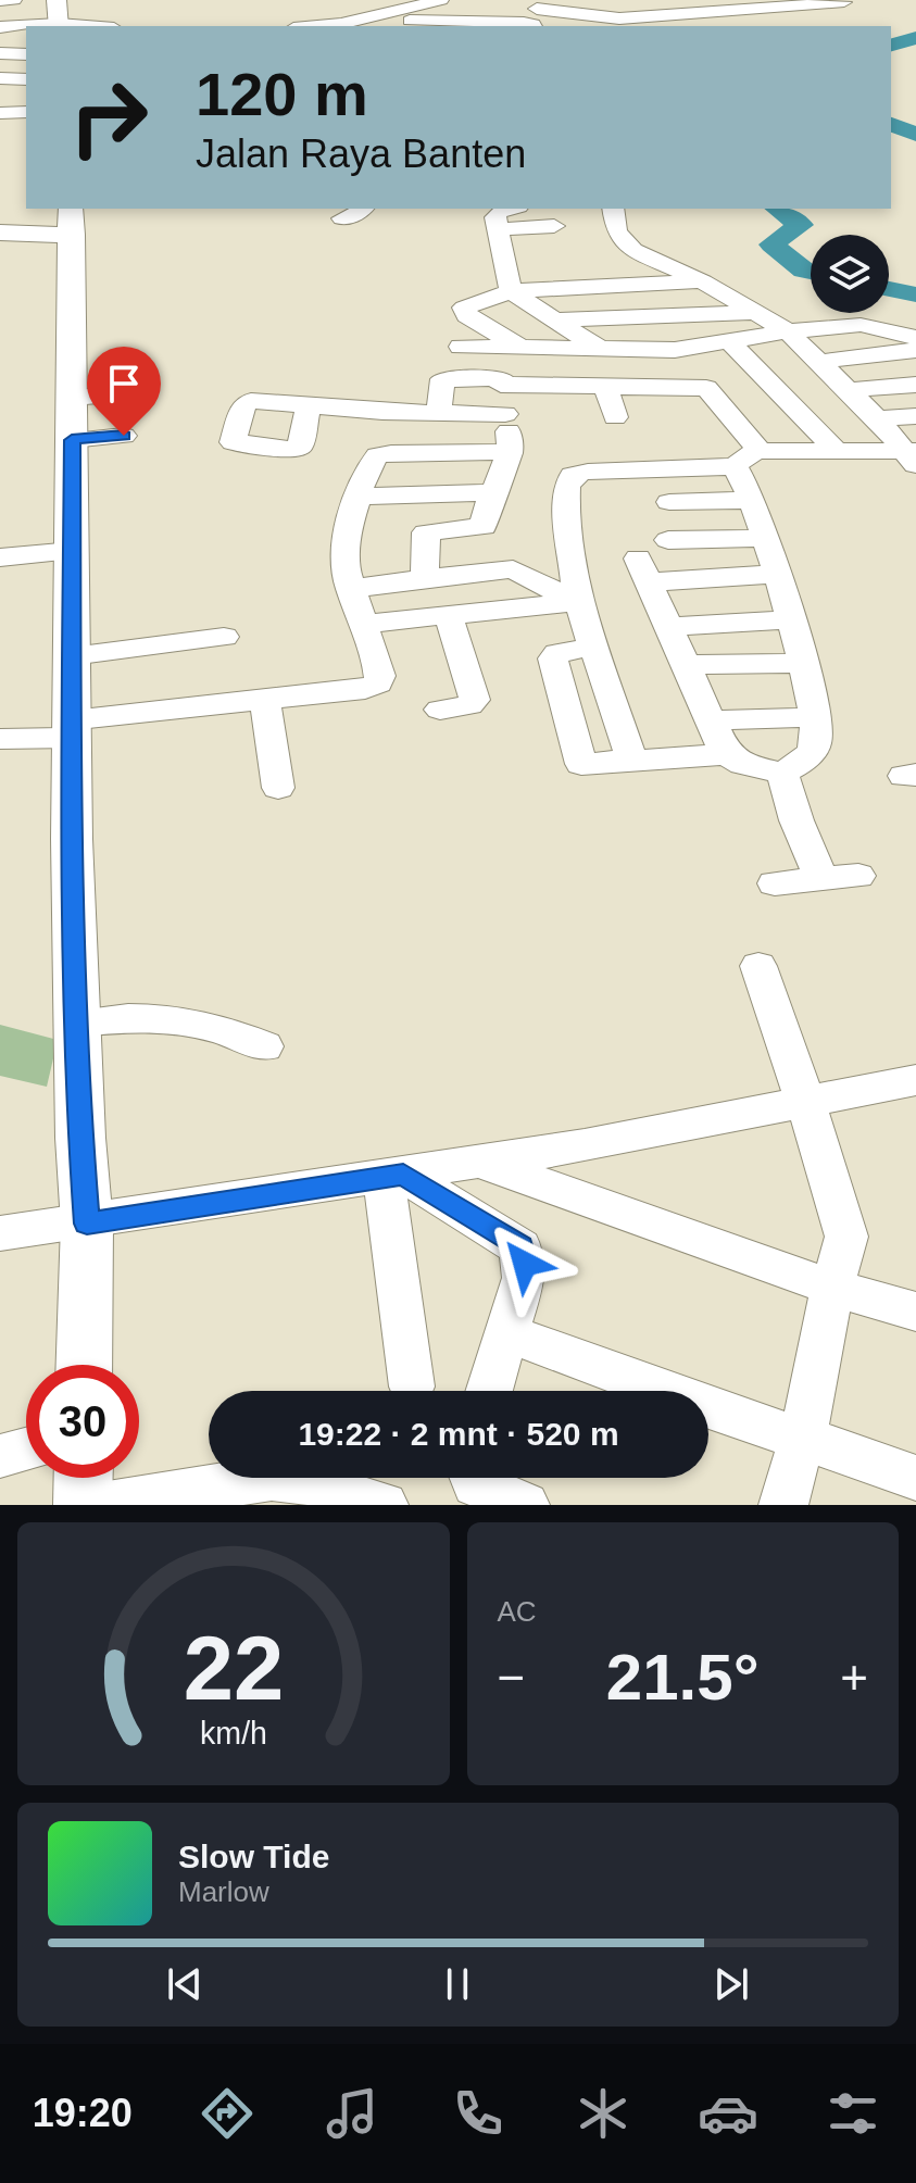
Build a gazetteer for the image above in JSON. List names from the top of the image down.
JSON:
{
  "page": {
    "turn": ["120 m", "Jalan Raya Banten"],
    "limit": "30",
    "trip": "19:22 · 2 mnt · 520 m",
    "tile": "AC",
    "heat": ["−", "21.5°", "+"],
    "song": ["Slow Tide", "Marlow"],
    "tabs": "19:20",
    "gauge": ["22", "km/h"]
  }
}
